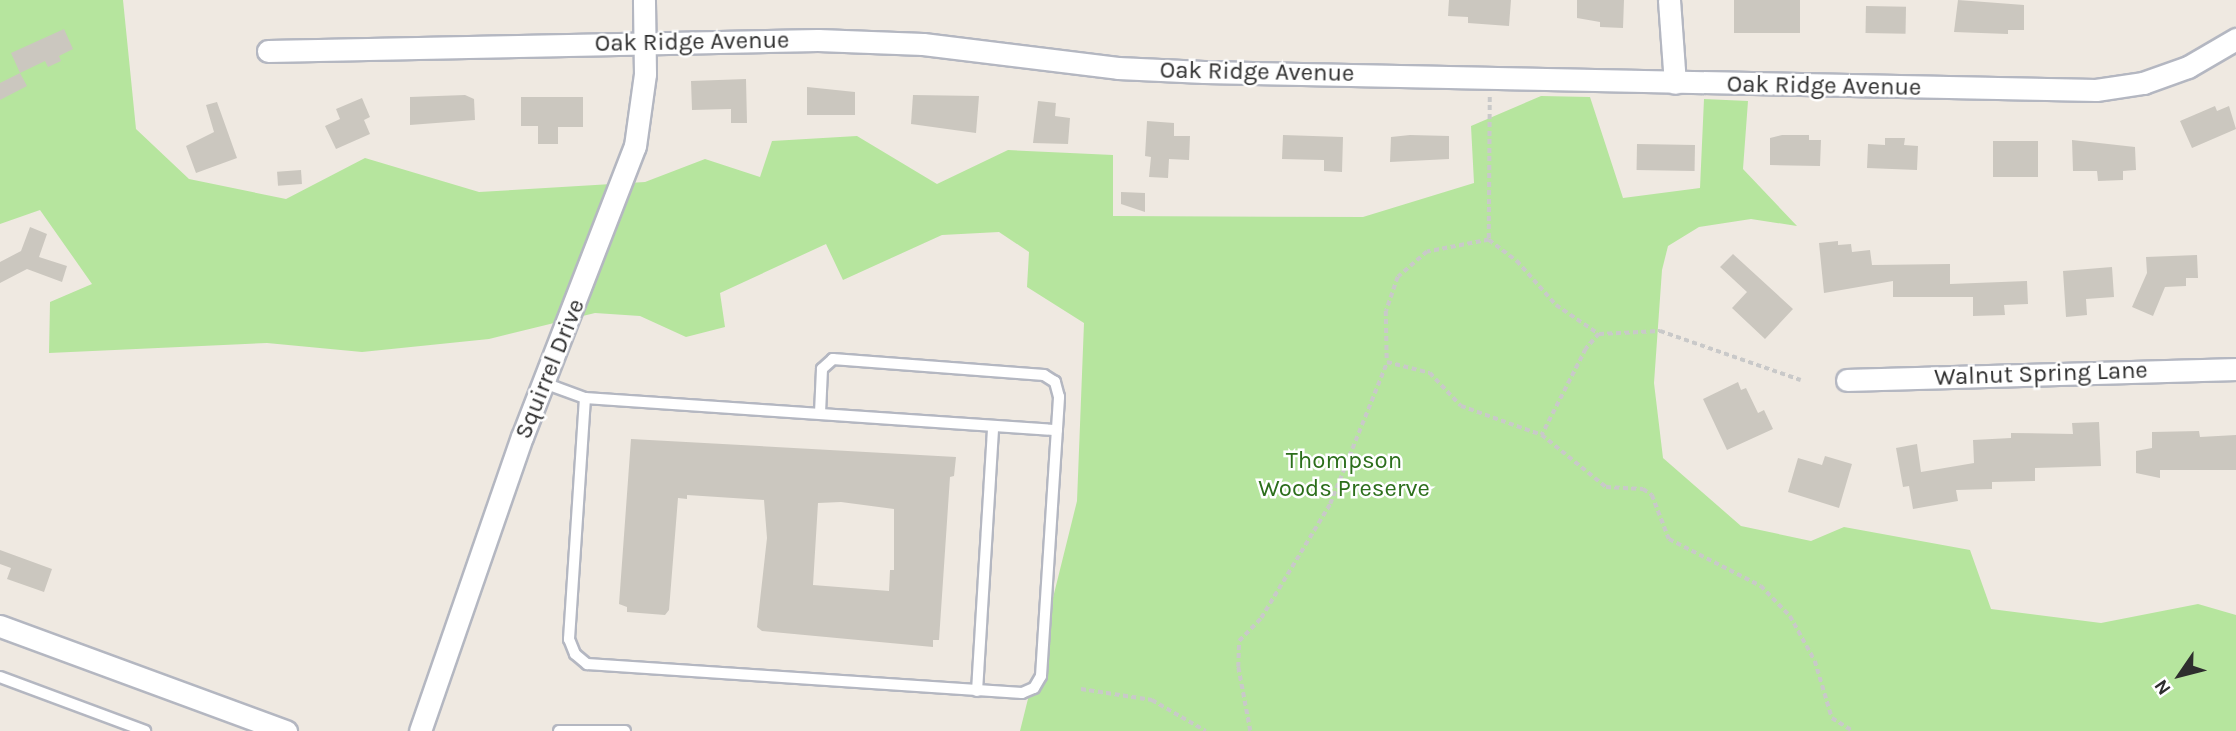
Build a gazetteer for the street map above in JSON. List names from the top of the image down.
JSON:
{
  "streets": {
    "street": ["Oak Ridge Avenue", "Squirrel Drive", "Walnut Spring Lane"]
  },
  "crossings": [
    ["Oak Ridge Avenue", "Squirrel Drive"]
  ],
  "parks": ["Thompson Woods Preserve"],
  "north": "bottom left"
}
